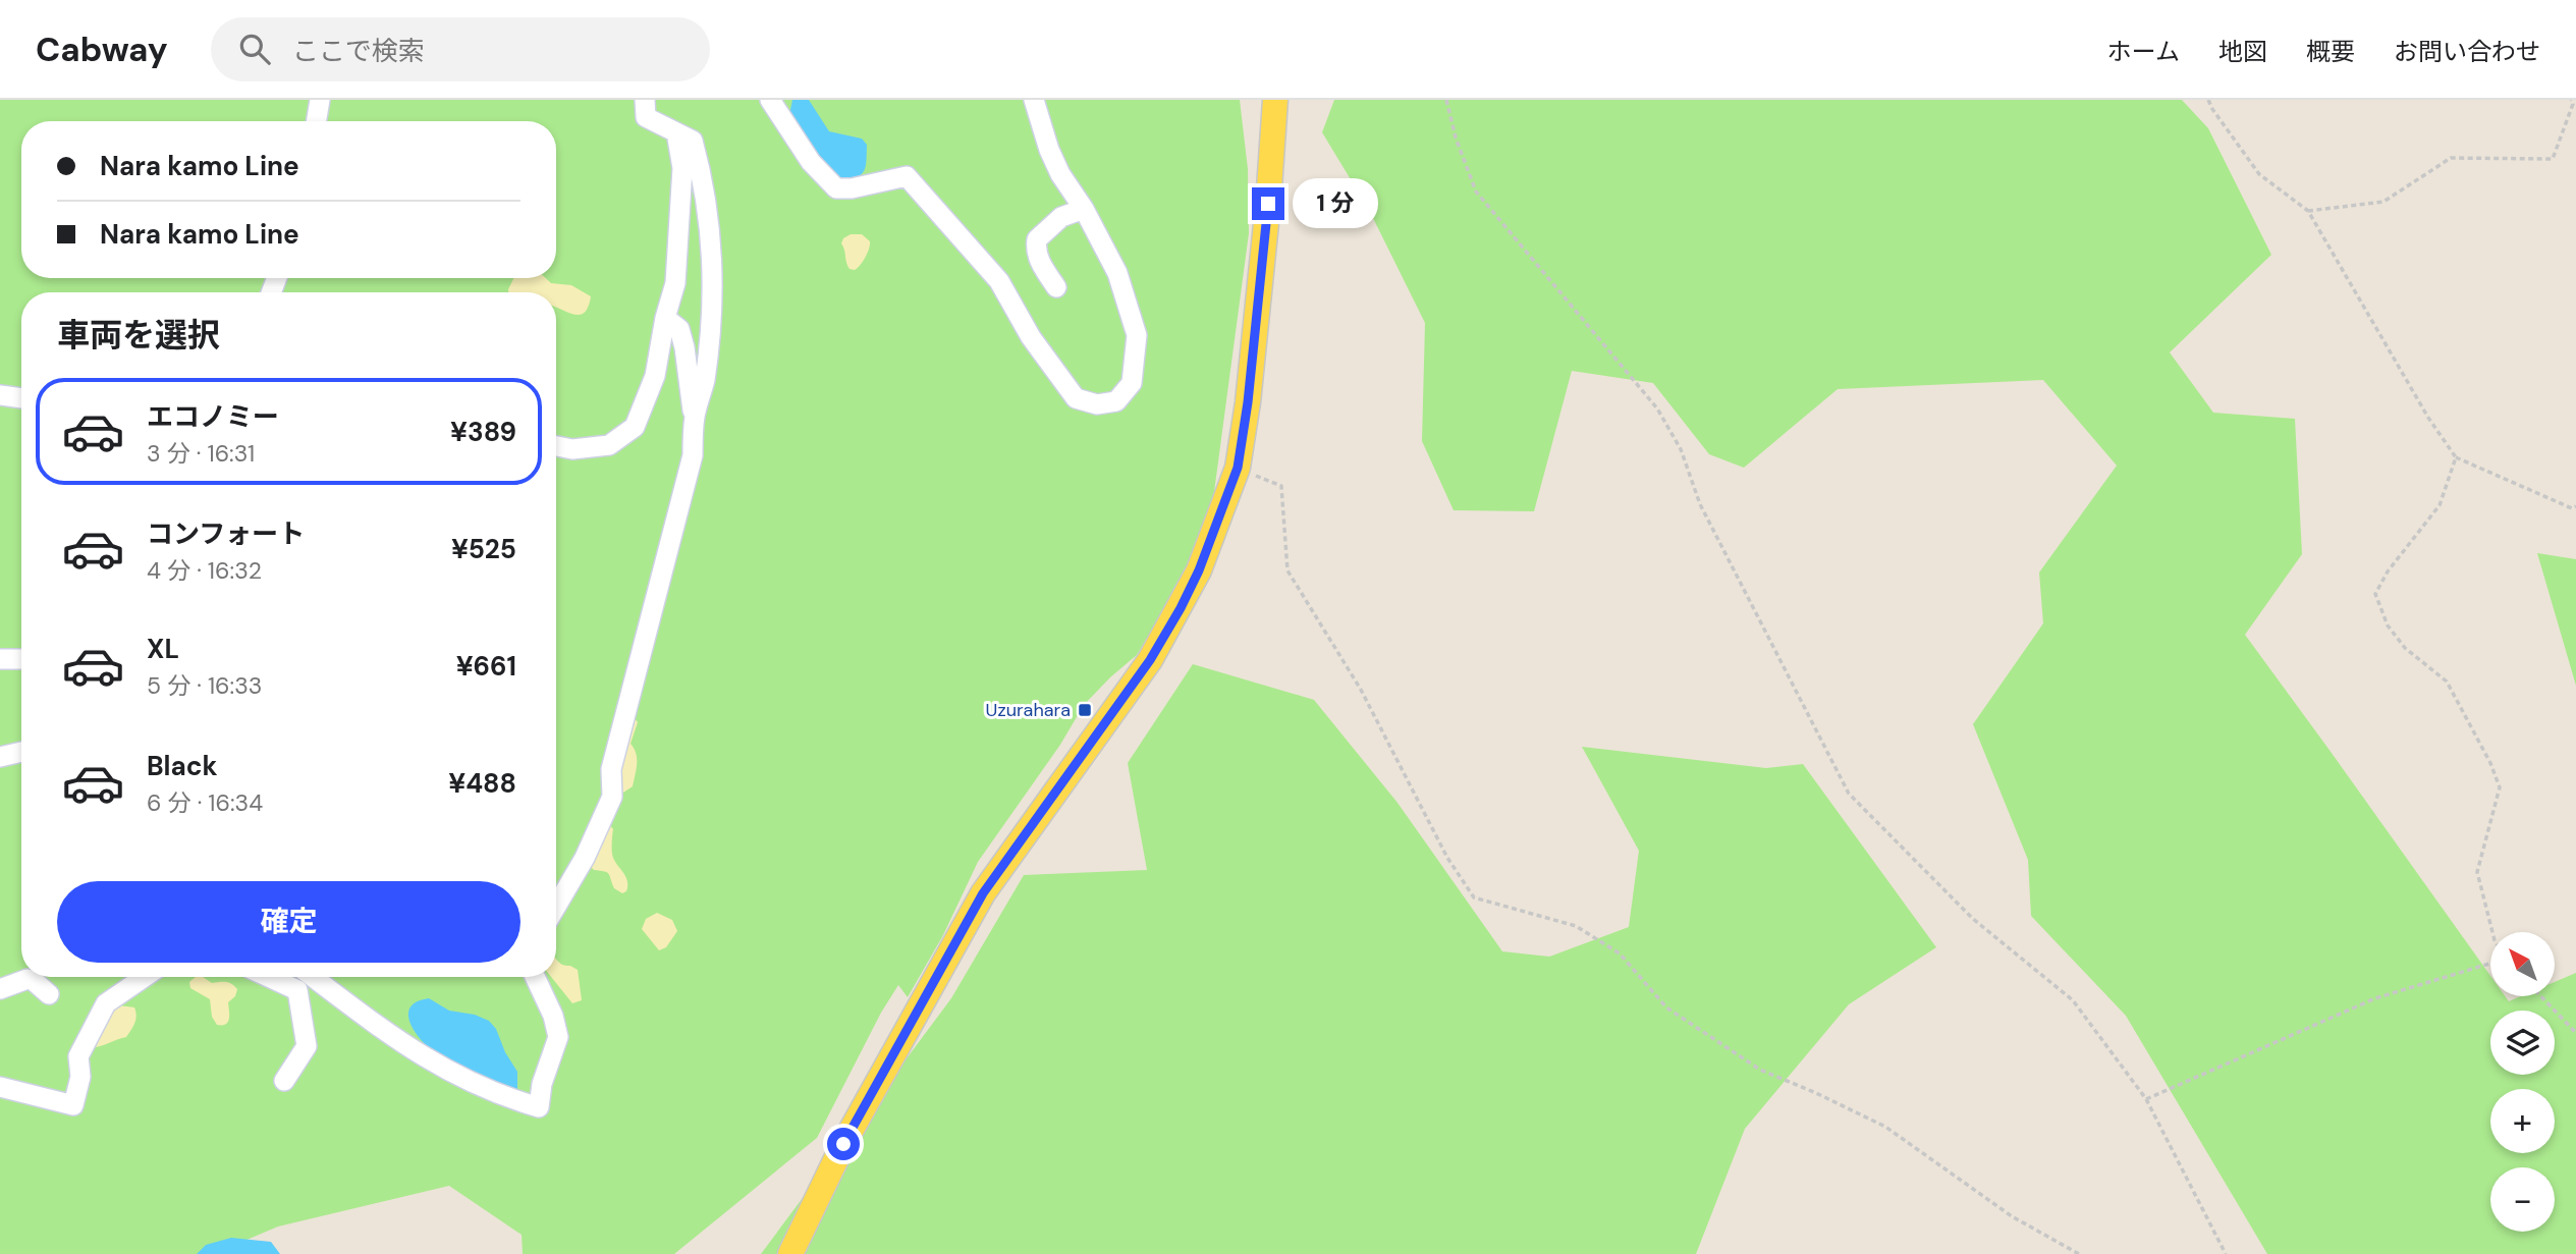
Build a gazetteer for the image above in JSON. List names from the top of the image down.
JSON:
{
  "places": {
    "transit": ["Uzurahara"]
  },
  "north": "top left",
  "page": {
    "header": "Cabway",
    "search": "ここで検索",
    "nav": [
      "ホーム",
      "地図",
      "概要",
      "お問い合わせ"
    ],
    "banner": ["Nara kamo Line", "Nara kamo Line"],
    "bubble": "1 分",
    "heading": "車両を選択",
    "list": [
      {
        "name": "エコノミー",
        "note": "3 分 · 16:31",
        "value": "¥389"
      },
      {
        "name": "コンフォート",
        "note": "4 分 · 16:32",
        "value": "¥525"
      },
      {
        "name": "XL",
        "note": "5 分 · 16:33",
        "value": "¥661"
      },
      {
        "name": "Black",
        "note": "6 分 · 16:34",
        "value": "¥488"
      }
    ],
    "buttons": "確定",
    "map_buttons": ["+", "−"]
  }
}
